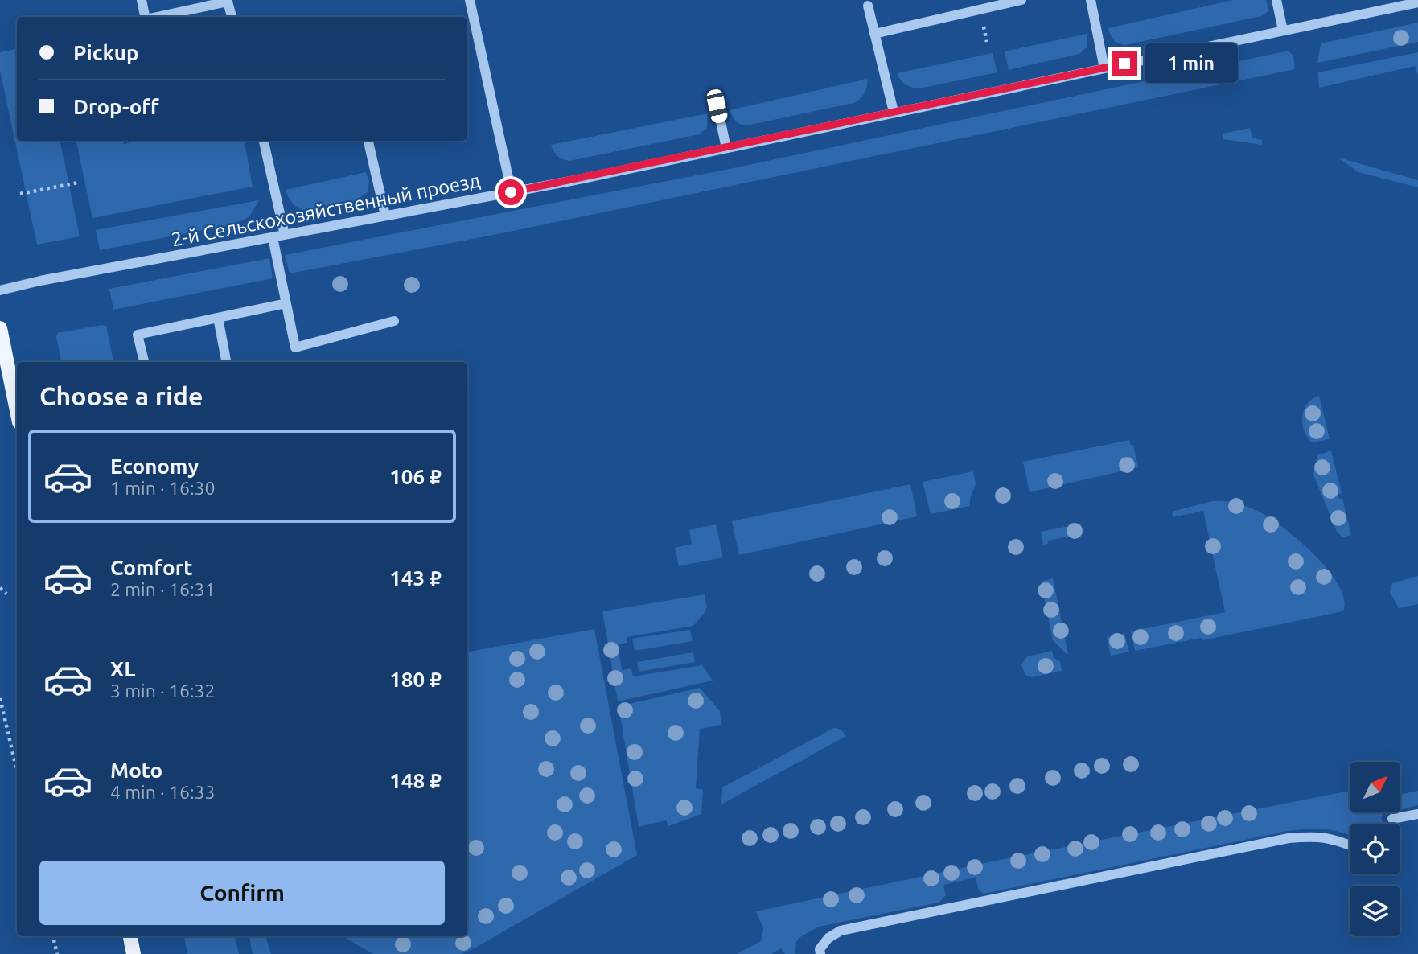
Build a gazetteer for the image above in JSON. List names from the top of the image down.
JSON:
{
  "streets": {
    "street": ["2-й Сельскохозяйственный проезд"]
  },
  "north": "top right",
  "page": {
    "banner": ["Pickup", "Drop-off"],
    "bubble": "1 min",
    "heading": "Choose a ride",
    "list": [
      {
        "name": "Economy",
        "note": "1 min · 16:30",
        "value": "106 ₽"
      },
      {
        "name": "Comfort",
        "note": "2 min · 16:31",
        "value": "143 ₽"
      },
      {
        "name": "XL",
        "note": "3 min · 16:32",
        "value": "180 ₽"
      },
      {
        "name": "Moto",
        "note": "4 min · 16:33",
        "value": "148 ₽"
      }
    ],
    "buttons": "Confirm"
  }
}
